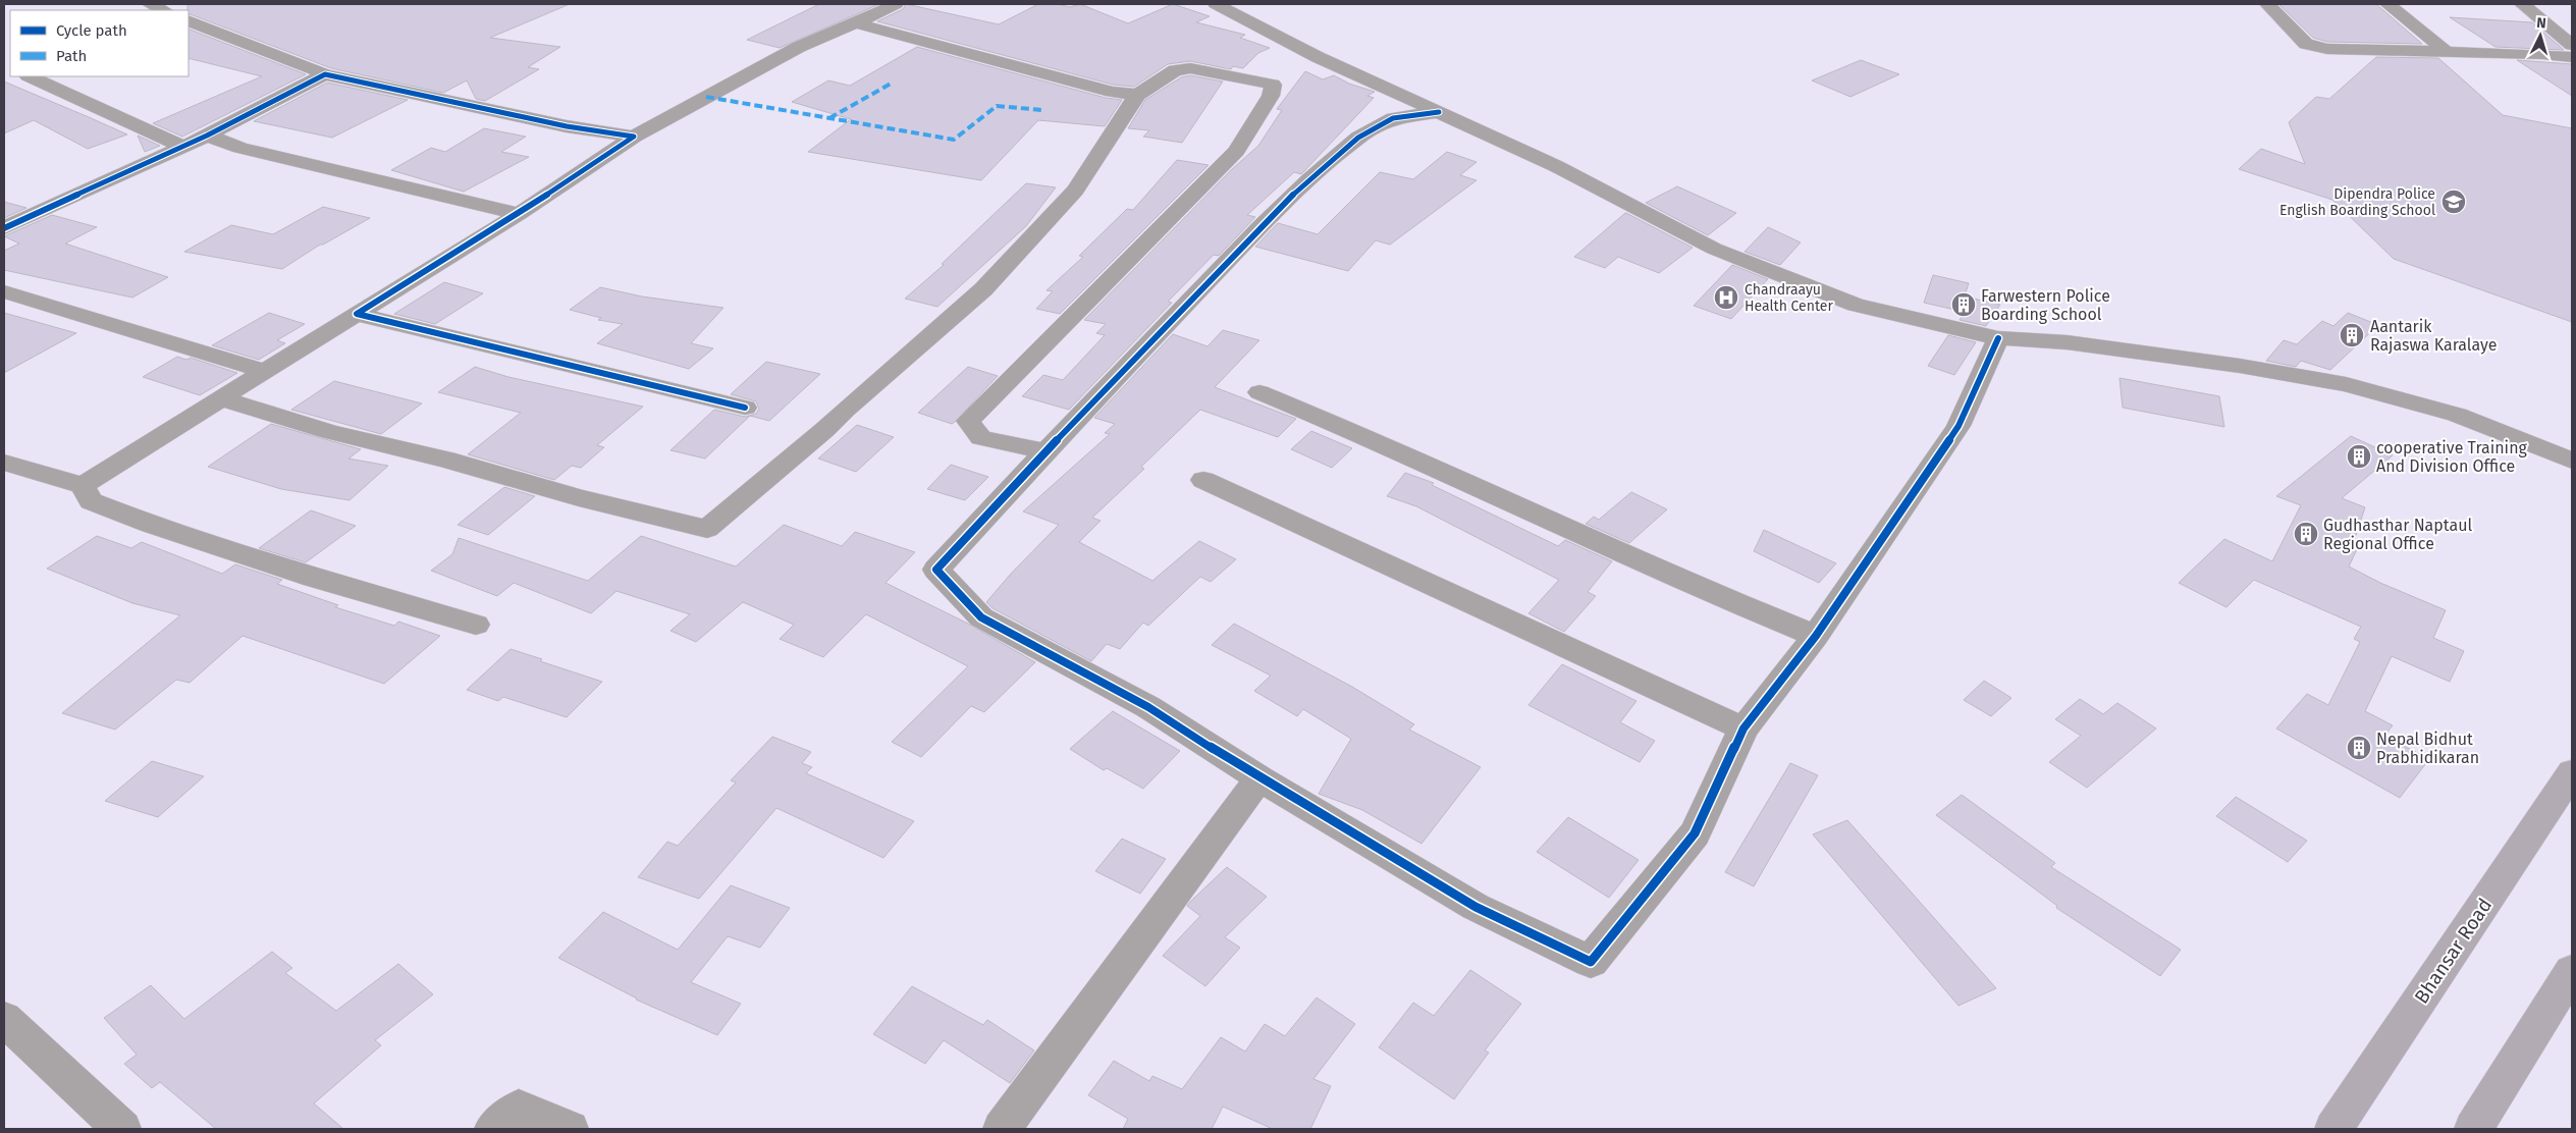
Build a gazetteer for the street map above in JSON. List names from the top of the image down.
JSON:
{
  "streets": {
    "highway": ["Bhansar Road"]
  },
  "places": {
    "school or university": ["Dipendra Police English Boarding School"],
    "hospital": ["Chandraayu Health Center"],
    "building": [
      "Farwestern Police Boarding School",
      "Aantarik Rajaswa Karalaye",
      "cooperative Training And Division Office",
      "Gudhasthar Naptaul Regional Office",
      "Nepal Bidhut Prabhidikaran"
    ]
  },
  "legend": ["Cycle path", "Path"],
  "north": "top"
}
